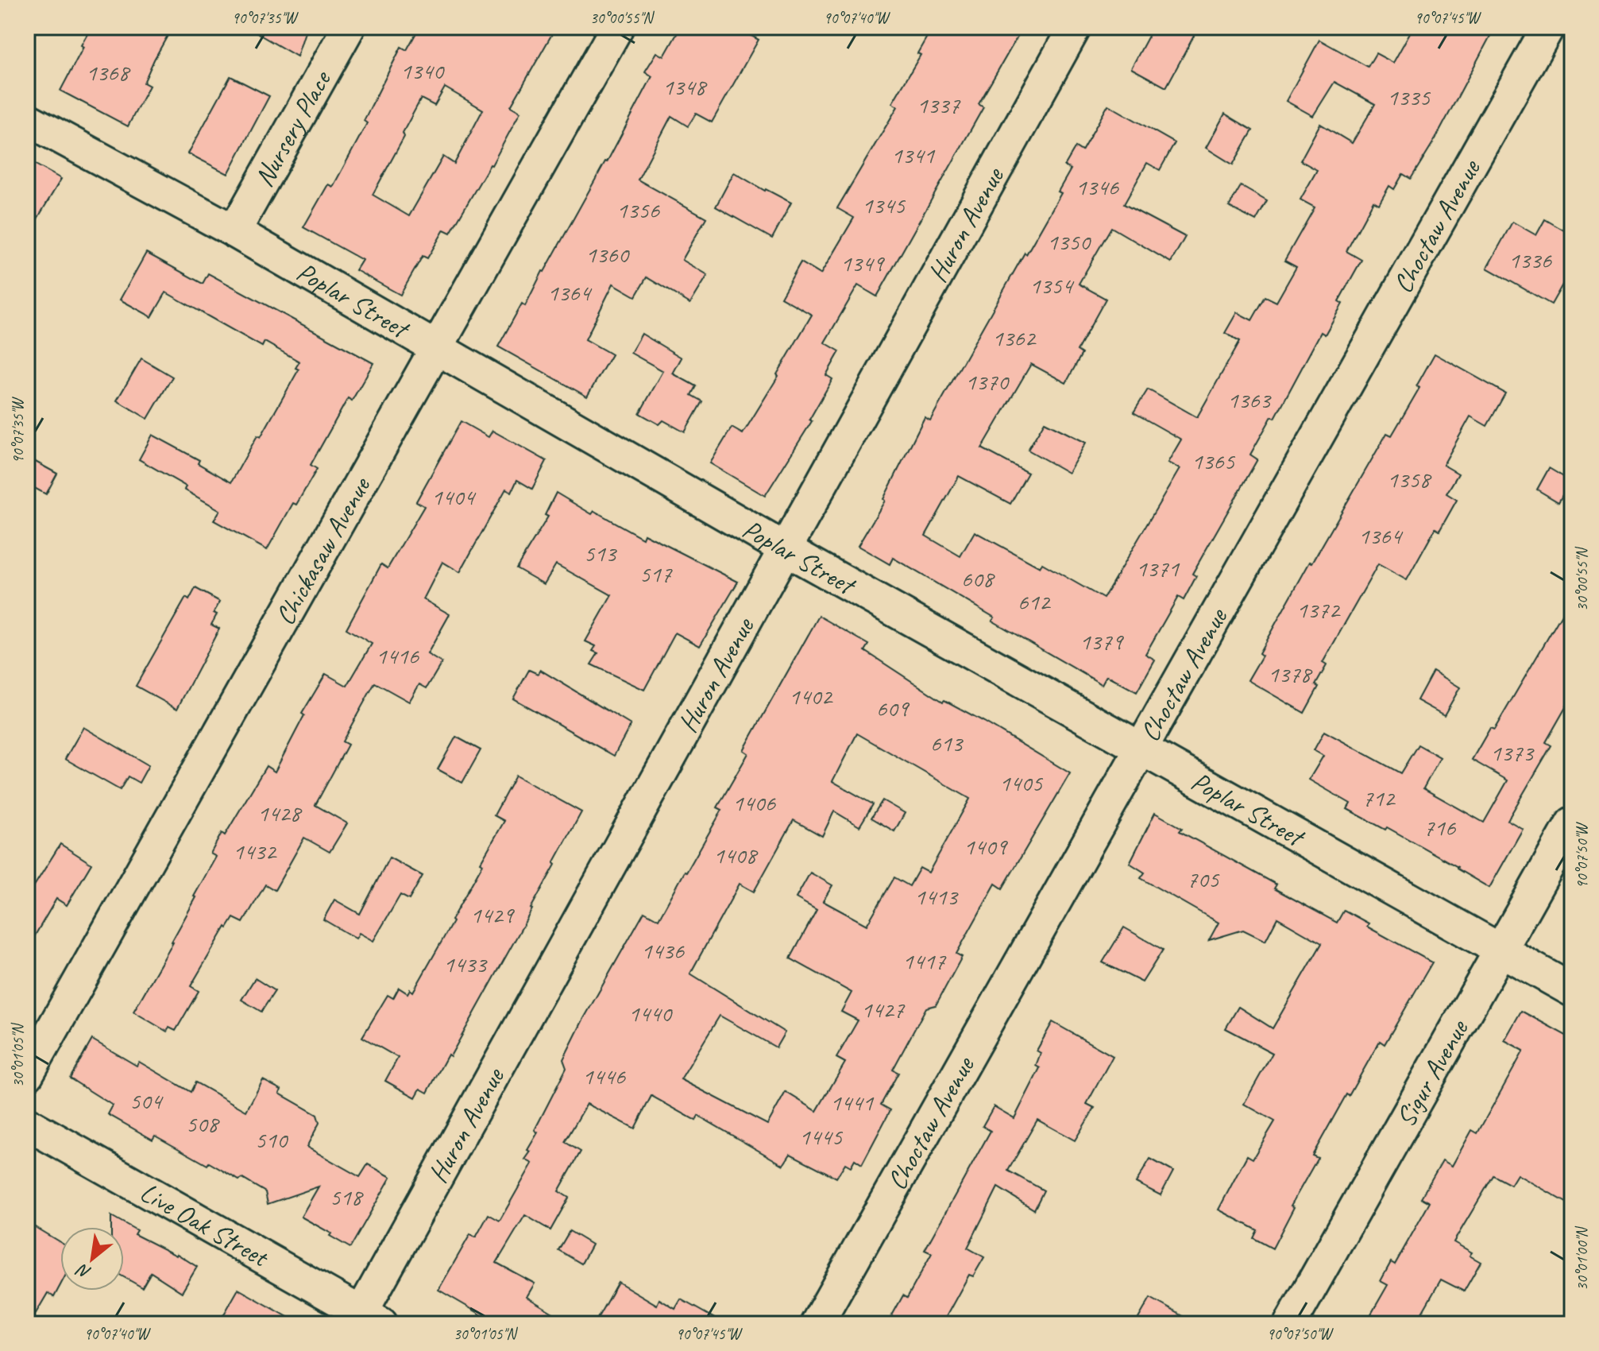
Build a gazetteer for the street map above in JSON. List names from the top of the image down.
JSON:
{
  "streets": {
    "street": [
      "Nursery Place",
      "Huron Avenue",
      "Choctaw Avenue",
      "Poplar Street",
      "Chickasaw Avenue",
      "Sigur Avenue",
      "Live Oak Street"
    ]
  },
  "crossings": [
    ["Nursery Place", "Poplar Street"],
    ["Huron Avenue", "Poplar Street"],
    ["Huron Avenue", "Live Oak Street"],
    ["Choctaw Avenue", "Poplar Street"],
    ["Poplar Street", "Chickasaw Avenue"],
    ["Poplar Street", "Sigur Avenue"]
  ],
  "house_numbers": [
    "1340",
    "1368",
    "1348",
    "1335",
    "1337",
    "1341",
    "1346",
    "1345",
    "1356",
    "1350",
    "1360",
    "1336",
    "1349",
    "1354",
    "1364",
    "1362",
    "1370",
    "1363",
    "1365",
    "1358",
    "1404",
    "1364",
    "513",
    "1371",
    "517",
    "608",
    "612",
    "1372",
    "1379",
    "1416",
    "1378",
    "1402",
    "609",
    "613",
    "1373",
    "1405",
    "712",
    "1406",
    "1428",
    "716",
    "1409",
    "1432",
    "1408",
    "705",
    "1413",
    "1429",
    "1436",
    "1417",
    "1433",
    "1427",
    "1440",
    "1446",
    "504",
    "1441",
    "508",
    "1445",
    "510",
    "518"
  ],
  "north": "bottom left",
  "coordinates": [
    "90°07'35\"W",
    "30°00'55\"N",
    "90°07'40\"W",
    "90°07'45\"W",
    "90°07'50\"W",
    "30°01'05\"N",
    "30°01'00\"N"
  ]
}
